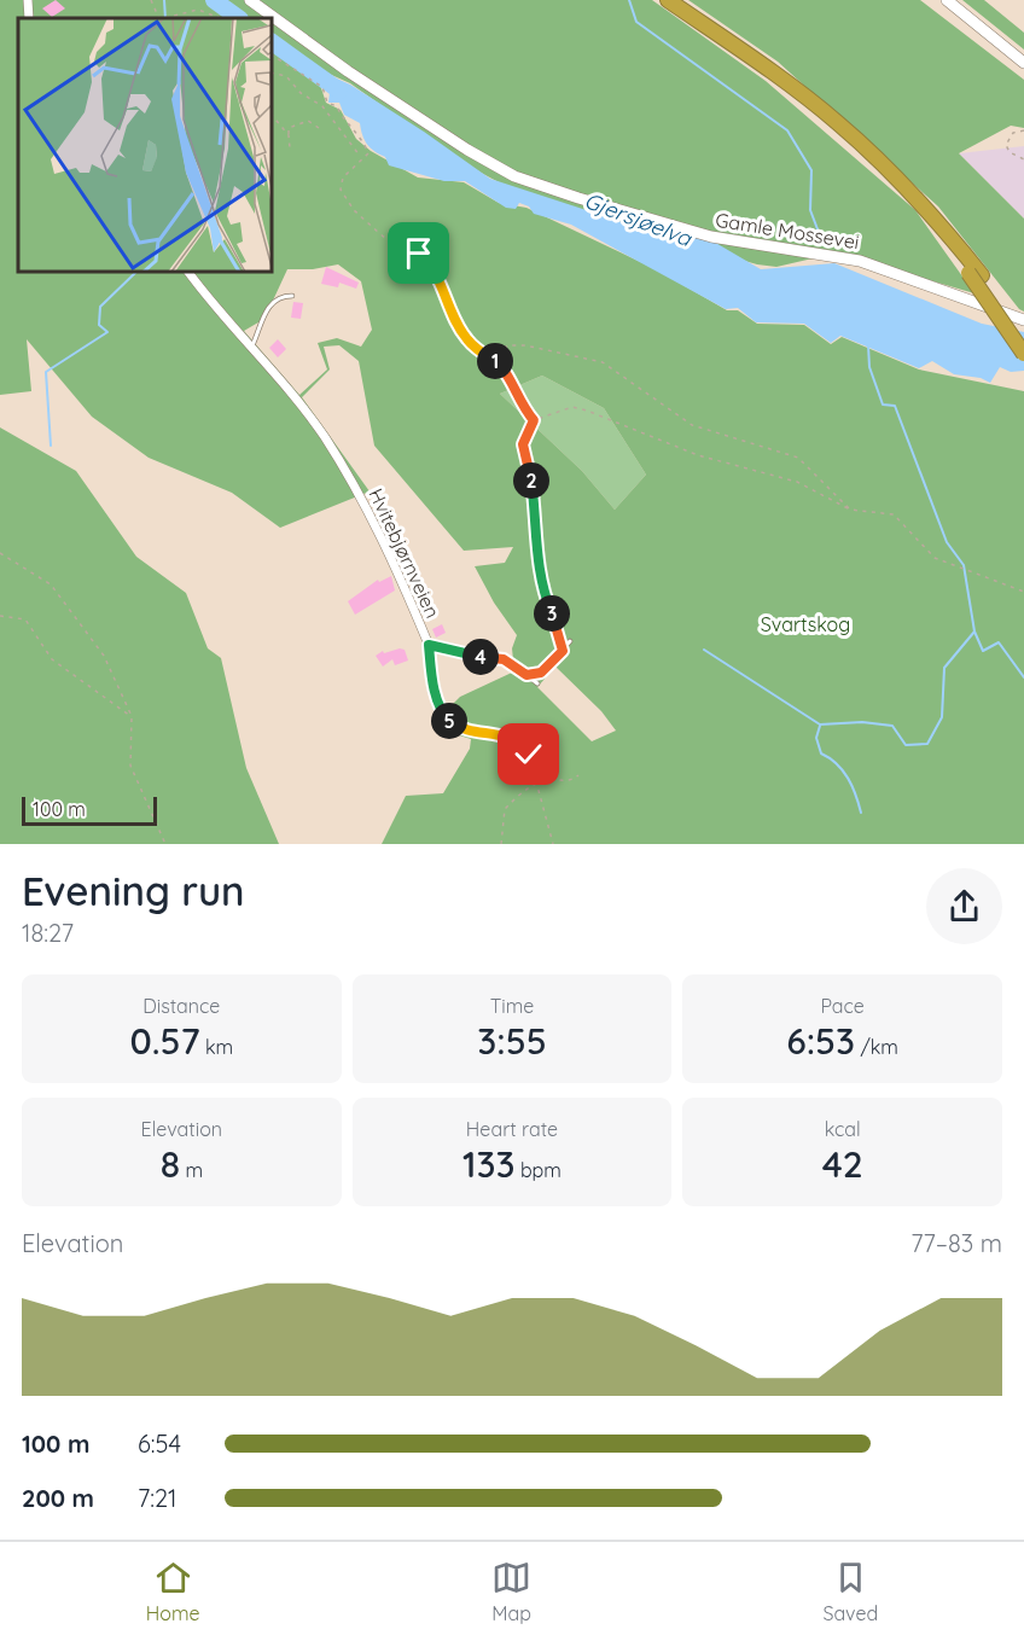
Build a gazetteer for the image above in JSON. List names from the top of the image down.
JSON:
{
  "streets": {
    "main road": ["Gamle Mossevei"],
    "street": ["Hvitebjørnveien"]
  },
  "water": ["Gjersjøelva"],
  "parks": ["Svartskog"],
  "scale_bar": "100 m",
  "page": {
    "pins": [
      "1",
      "2",
      "3",
      "4",
      "5"
    ],
    "scale": "100 m",
    "heading": ["Evening run", "18:27"],
    "stats": [
      ["Distance", "0.57 km"],
      ["Time", "3:55"],
      ["Pace", "6:53 /km"],
      ["Elevation", "8 m"],
      ["Heart rate", "133 bpm"],
      ["kcal", "42"]
    ],
    "chart": ["Elevation", "77–83 m"],
    "list": [
      {
        "name": "100 m",
        "note": "6:54"
      },
      {
        "name": "200 m",
        "note": "7:21"
      }
    ],
    "tabs": ["Home", "Map", "Saved"]
  }
}
